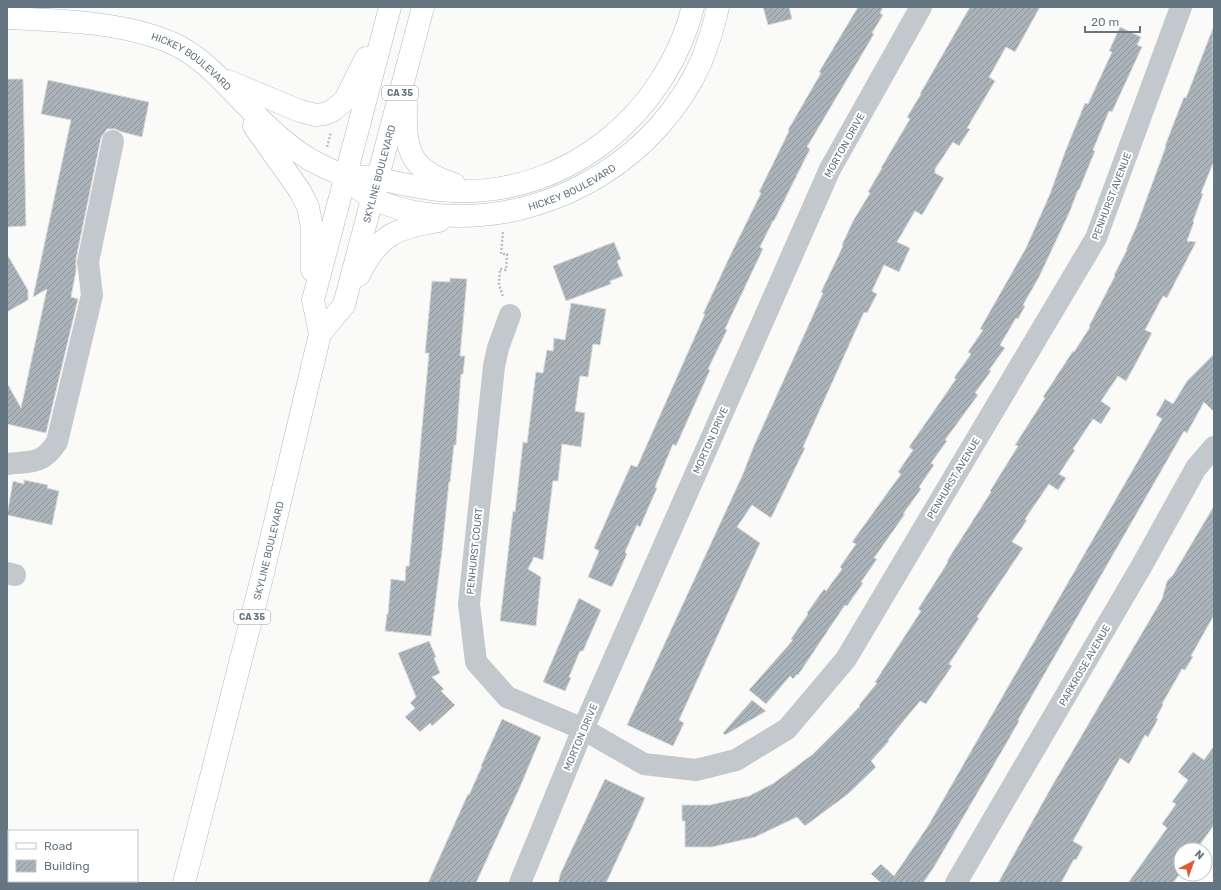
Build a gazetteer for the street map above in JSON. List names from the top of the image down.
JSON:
{
  "streets": {
    "main road": ["HICKEY BOULEVARD", "CA 35", "SKYLINE BOULEVARD"],
    "street": [
      "MORTON DRIVE",
      "PENHURST AVENUE",
      "PENHURST COURT",
      "PARKROSE AVENUE"
    ]
  },
  "crossings": [
    ["HICKEY BOULEVARD", "SKYLINE BOULEVARD"],
    ["MORTON DRIVE", "PENHURST AVENUE"],
    ["MORTON DRIVE", "PENHURST COURT"],
    ["PENHURST AVENUE", "PENHURST COURT"]
  ],
  "legend": ["Road", "Building"],
  "scale_bar": "20 m",
  "north": "top right"
}
